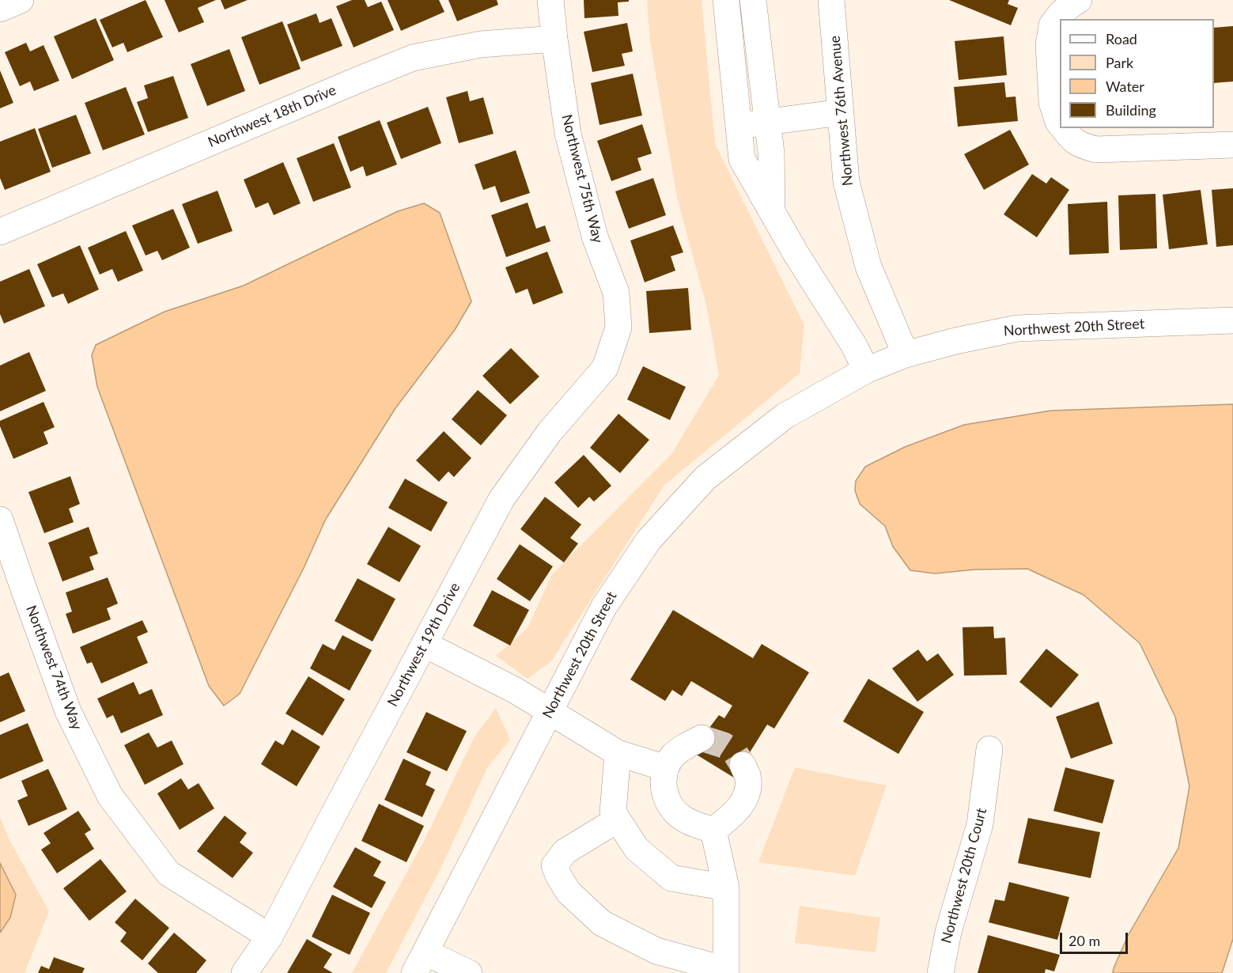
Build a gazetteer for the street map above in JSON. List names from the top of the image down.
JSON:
{
  "streets": {
    "street": [
      "Northwest 76th Avenue",
      "Northwest 18th Drive",
      "Northwest 75th Way",
      "Northwest 20th Street",
      "Northwest 19th Drive",
      "Northwest 74th Way",
      "Northwest 20th Court"
    ]
  },
  "crossings": [
    ["Northwest 76th Avenue", "Northwest 20th Street"],
    ["Northwest 18th Drive", "Northwest 75th Way"],
    ["Northwest 75th Way", "Northwest 19th Drive"],
    ["Northwest 19th Drive", "Northwest 74th Way"]
  ],
  "legend": [
    "Road",
    "Park",
    "Water",
    "Building"
  ],
  "scale_bar": "20 m"
}
